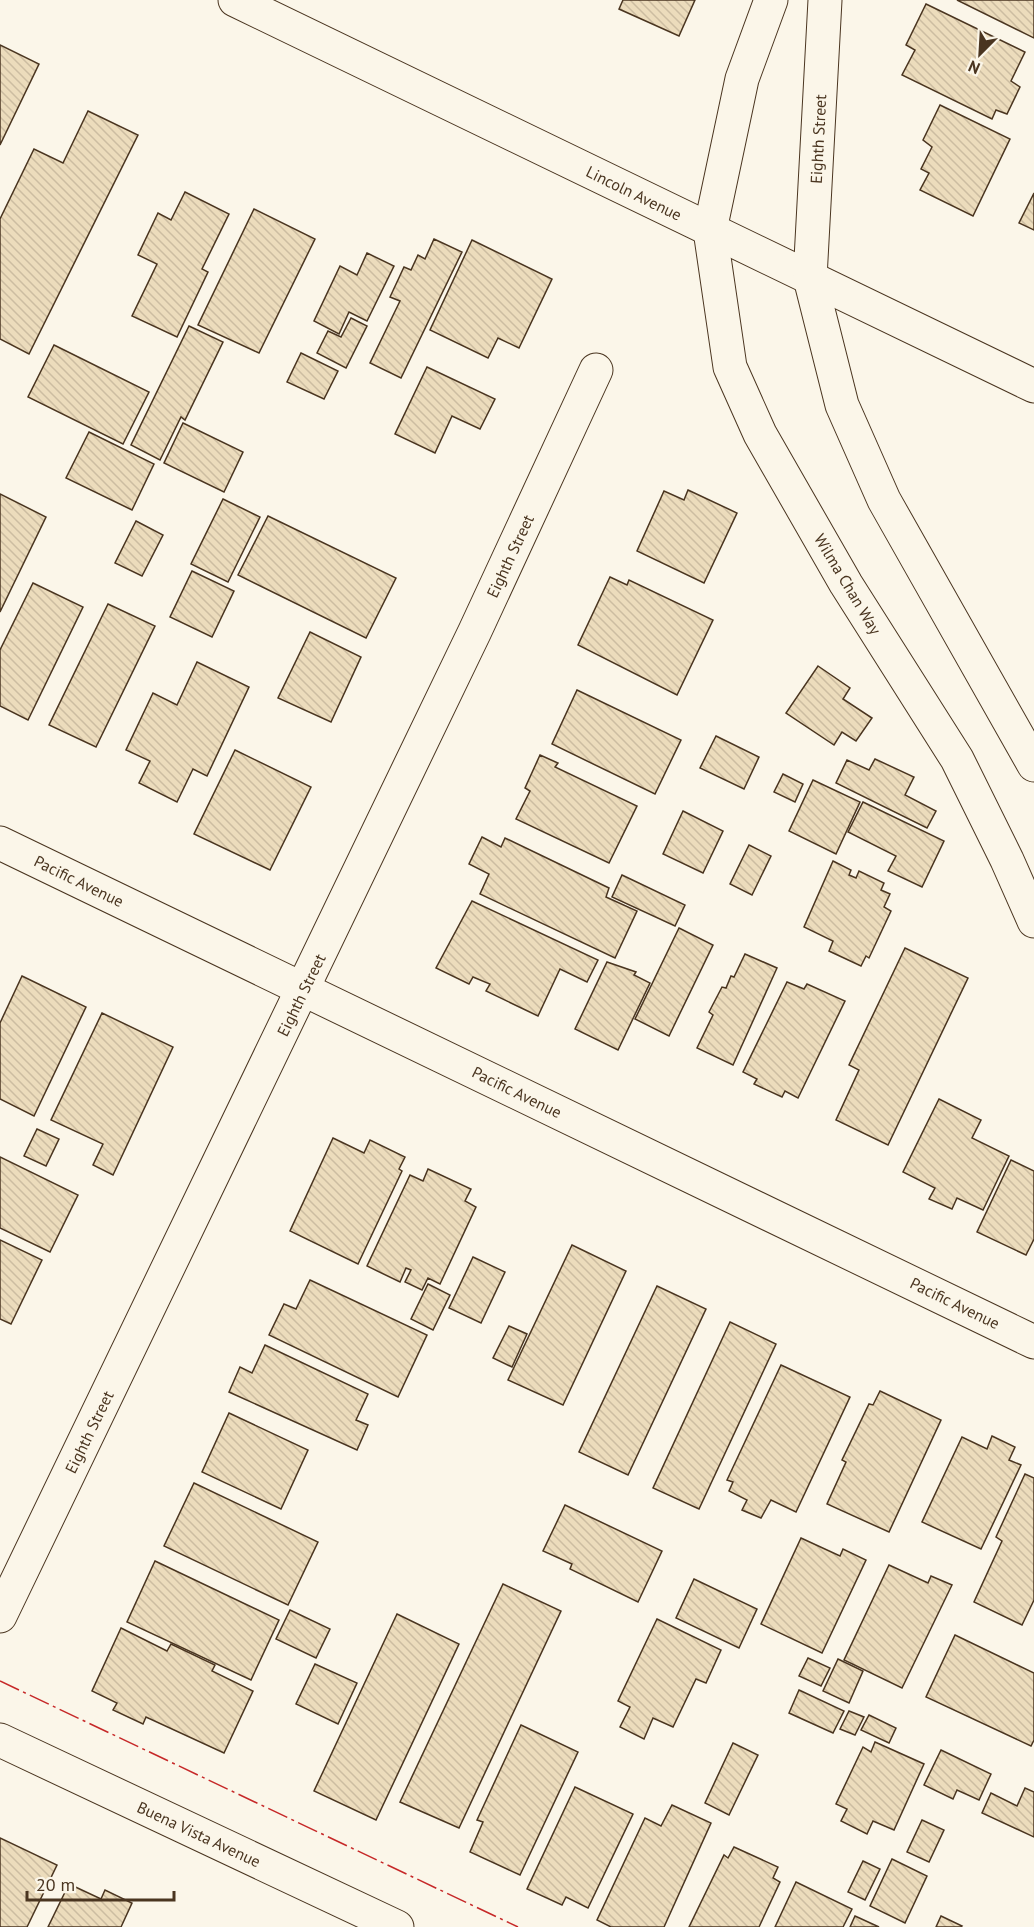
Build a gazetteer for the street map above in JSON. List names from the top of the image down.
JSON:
{
  "streets": {
    "street": [
      "Eighth Street",
      "Lincoln Avenue",
      "Wilma Chan Way",
      "Pacific Avenue",
      "Buena Vista Avenue"
    ]
  },
  "crossings": [
    ["Eighth Street", "Lincoln Avenue"],
    ["Eighth Street", "Pacific Avenue"],
    ["Lincoln Avenue", "Wilma Chan Way"]
  ],
  "scale_bar": "20 m",
  "north": "bottom left"
}
